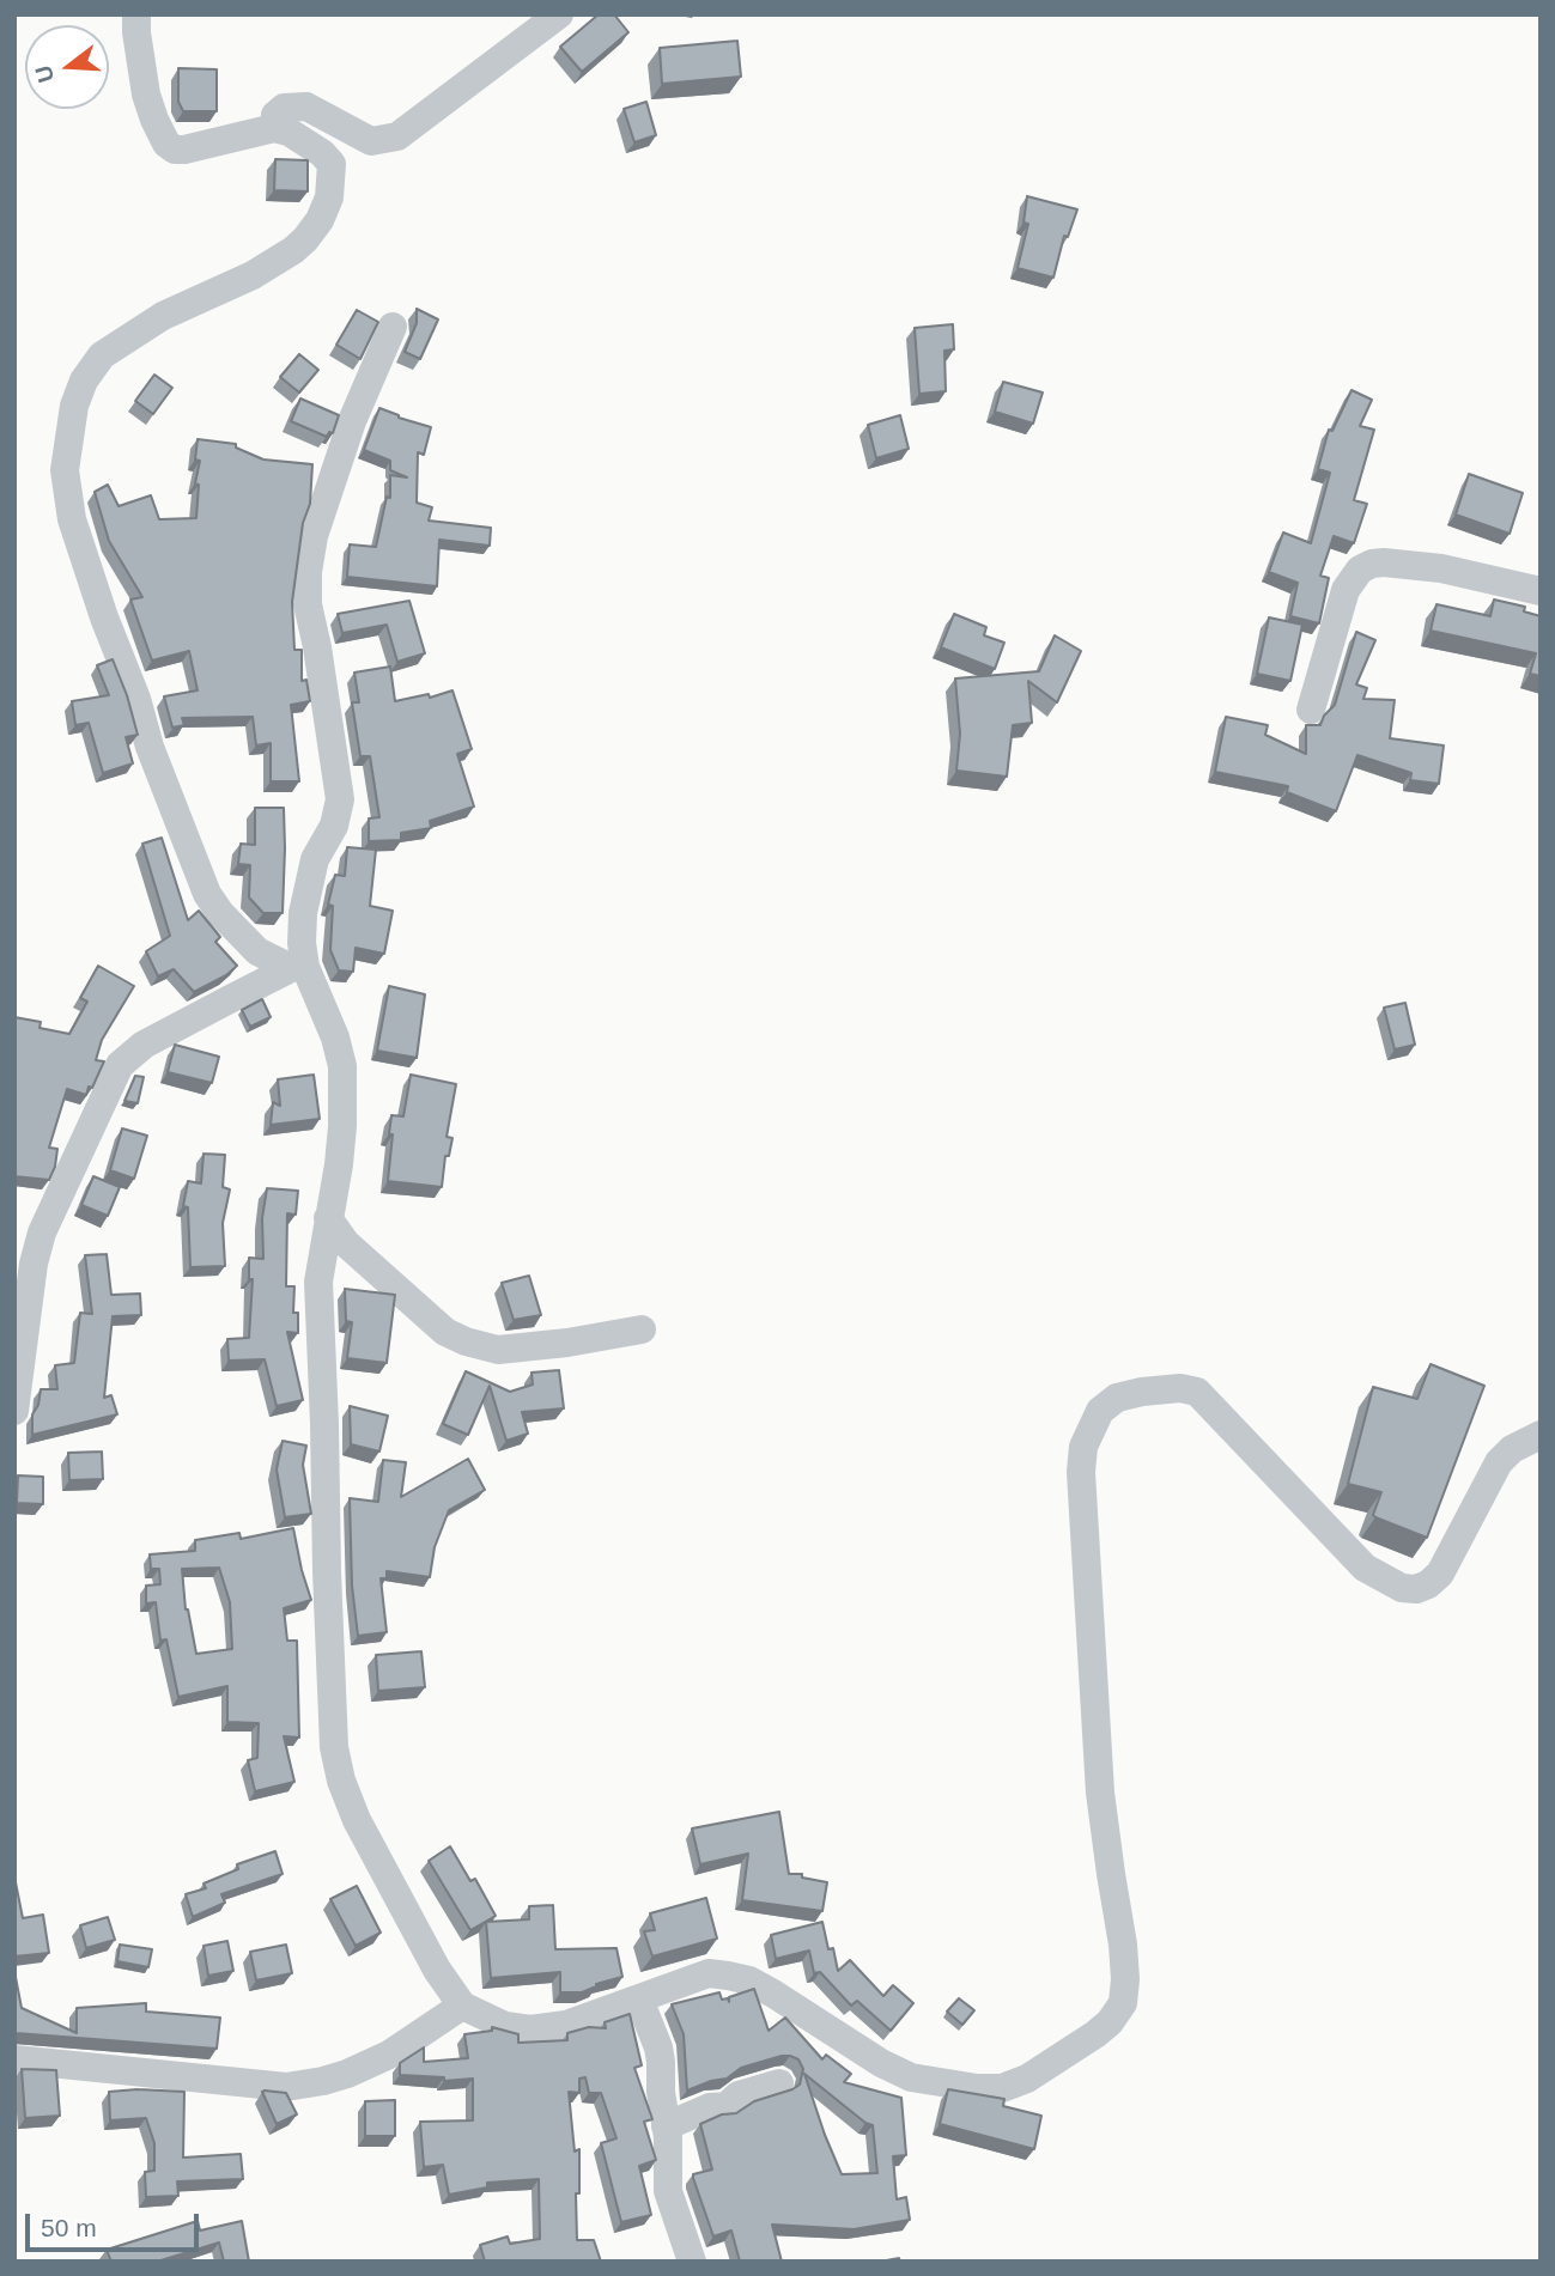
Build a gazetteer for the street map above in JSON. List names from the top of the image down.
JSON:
{
  "scale_bar": "50 m",
  "north": "left"
}
